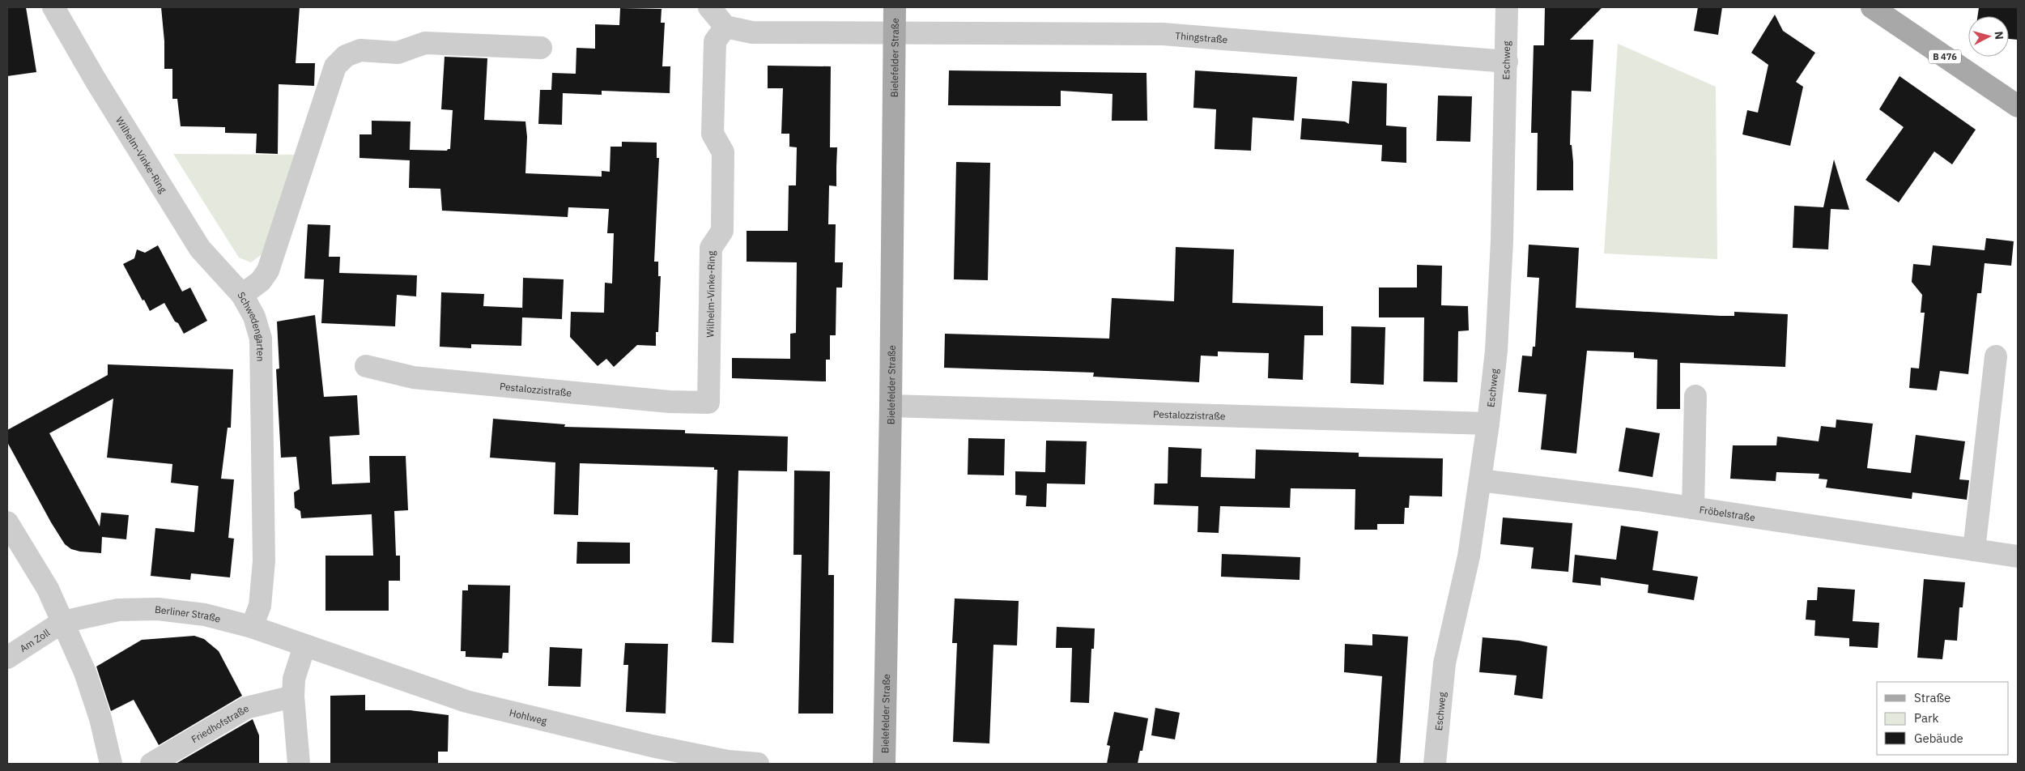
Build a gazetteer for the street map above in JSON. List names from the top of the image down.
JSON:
{
  "streets": {
    "main road": ["B 476", "Bielefelder Straße"],
    "street": [
      "Thingstraße",
      "Eschweg",
      "Wilhelm-Vinke-Ring",
      "Schwedengarten",
      "Pestalozzistraße",
      "Fröbelstraße",
      "Berliner Straße",
      "Am Zoll",
      "Hohlweg",
      "Friedhofstraße"
    ]
  },
  "crossings": [
    ["Thingstraße", "Bielefelder Straße"],
    ["Thingstraße", "Eschweg"],
    ["Bielefelder Straße", "Pestalozzistraße"],
    ["Eschweg", "Pestalozzistraße"],
    ["Eschweg", "Fröbelstraße"],
    ["Wilhelm-Vinke-Ring", "Schwedengarten"],
    ["Wilhelm-Vinke-Ring", "Pestalozzistraße"],
    ["Schwedengarten", "Berliner Straße"],
    ["Berliner Straße", "Am Zoll"],
    ["Berliner Straße", "Hohlweg"]
  ],
  "legend": ["Straße", "Park", "Gebäude"],
  "north": "right"
}
